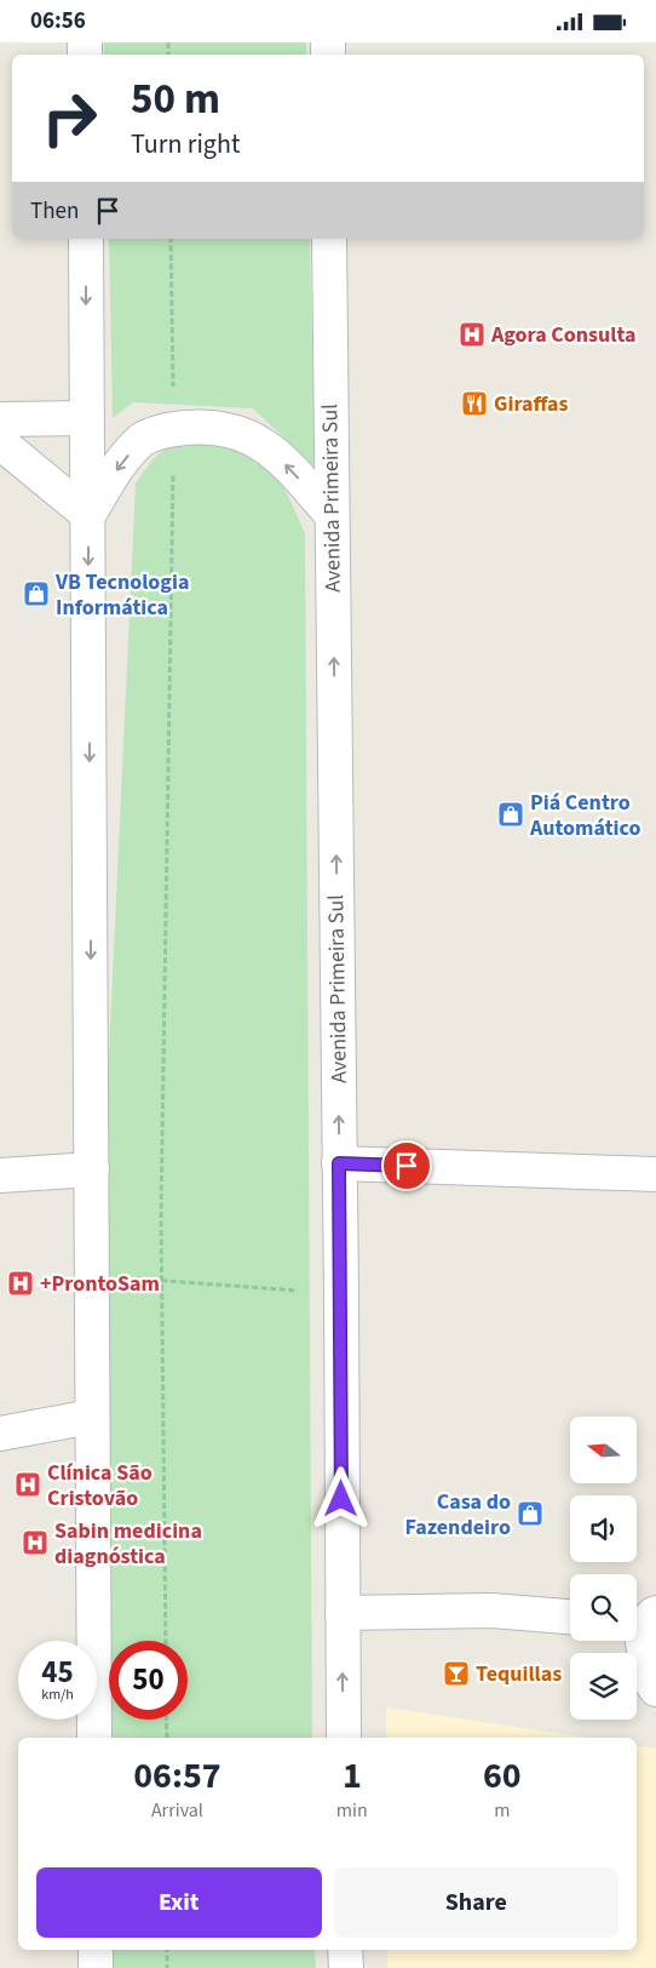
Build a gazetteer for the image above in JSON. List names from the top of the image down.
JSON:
{
  "streets": {
    "main road": ["Avenida Primeira Sul"]
  },
  "places": {
    "hospital": [
      "Agora Consulta",
      "+ProntoSam",
      "Clínica São Cristovão",
      "Sabin medicina diagnóstica"
    ],
    "restaurant": ["Giraffas"],
    "shop": ["VB Tecnologia Informática", "Piá Centro Automático", "Casa do Fazendeiro"],
    "bar": ["Tequillas"]
  },
  "north": "left",
  "page": {
    "status": "06:56",
    "turn": ["50 m", "Turn right"],
    "then": "Then",
    "speed": "45 km/h",
    "limit": "50",
    "eta": [
      "06:57",
      "Arrival",
      "1",
      "min",
      "60",
      "m"
    ],
    "buttons": ["Exit", "Share"]
  }
}
